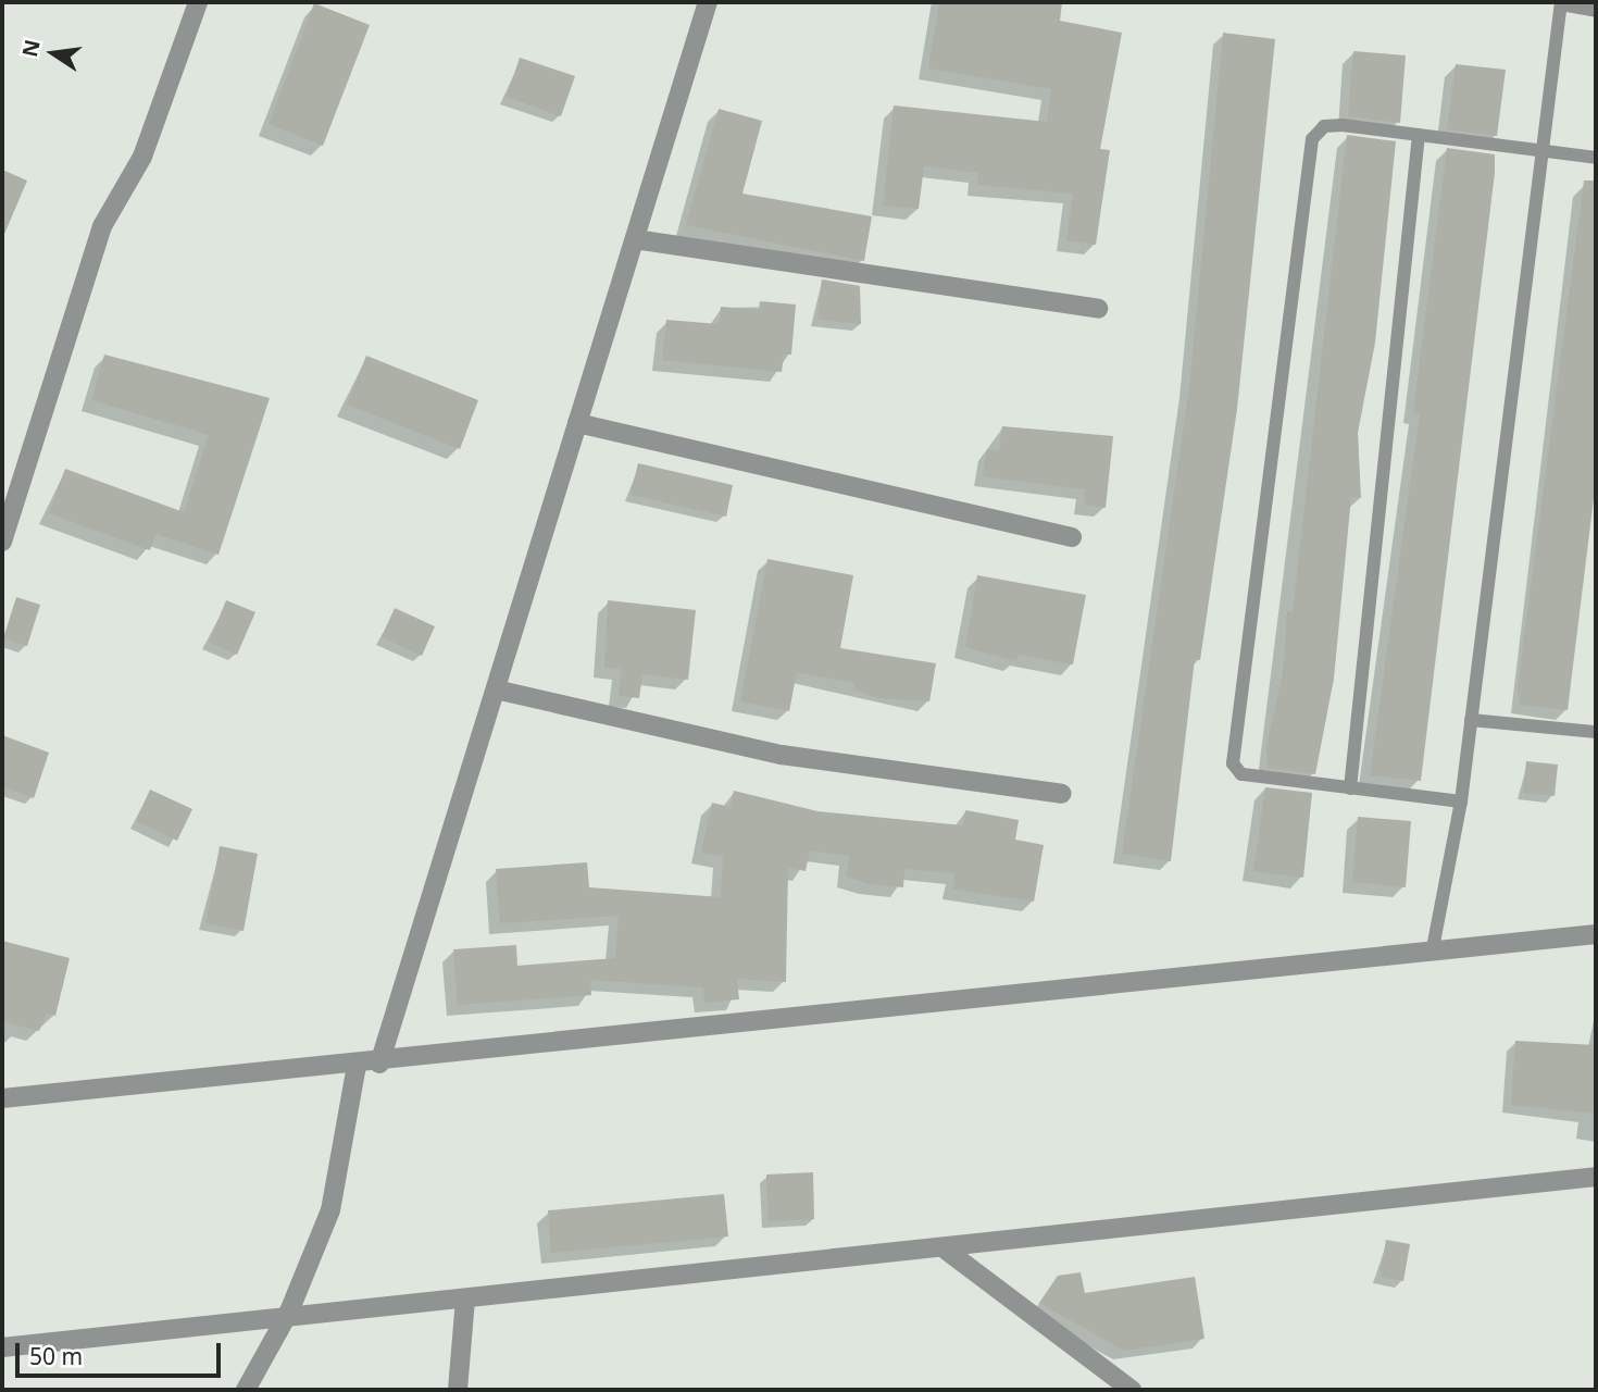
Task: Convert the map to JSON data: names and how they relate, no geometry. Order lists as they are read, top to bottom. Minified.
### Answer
{"scale_bar":"50 m","north":"left"}
